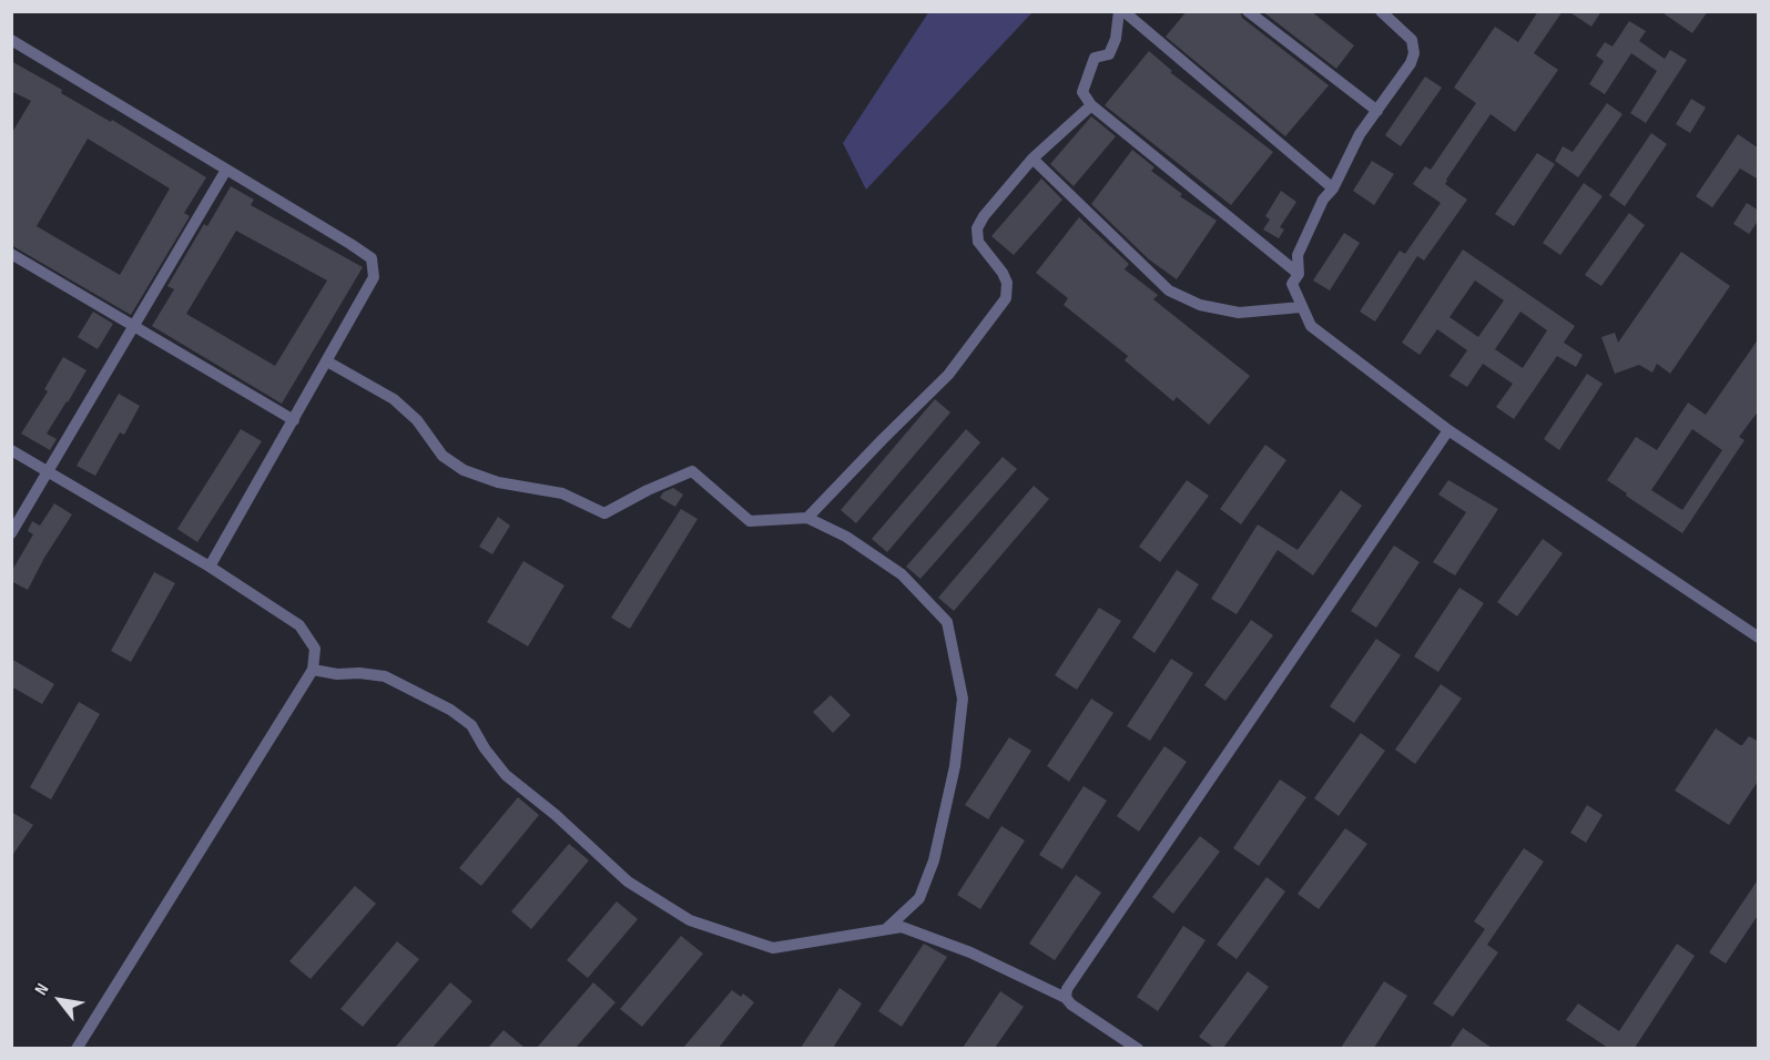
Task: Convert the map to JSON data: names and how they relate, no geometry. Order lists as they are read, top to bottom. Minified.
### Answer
{"north":"top left"}
